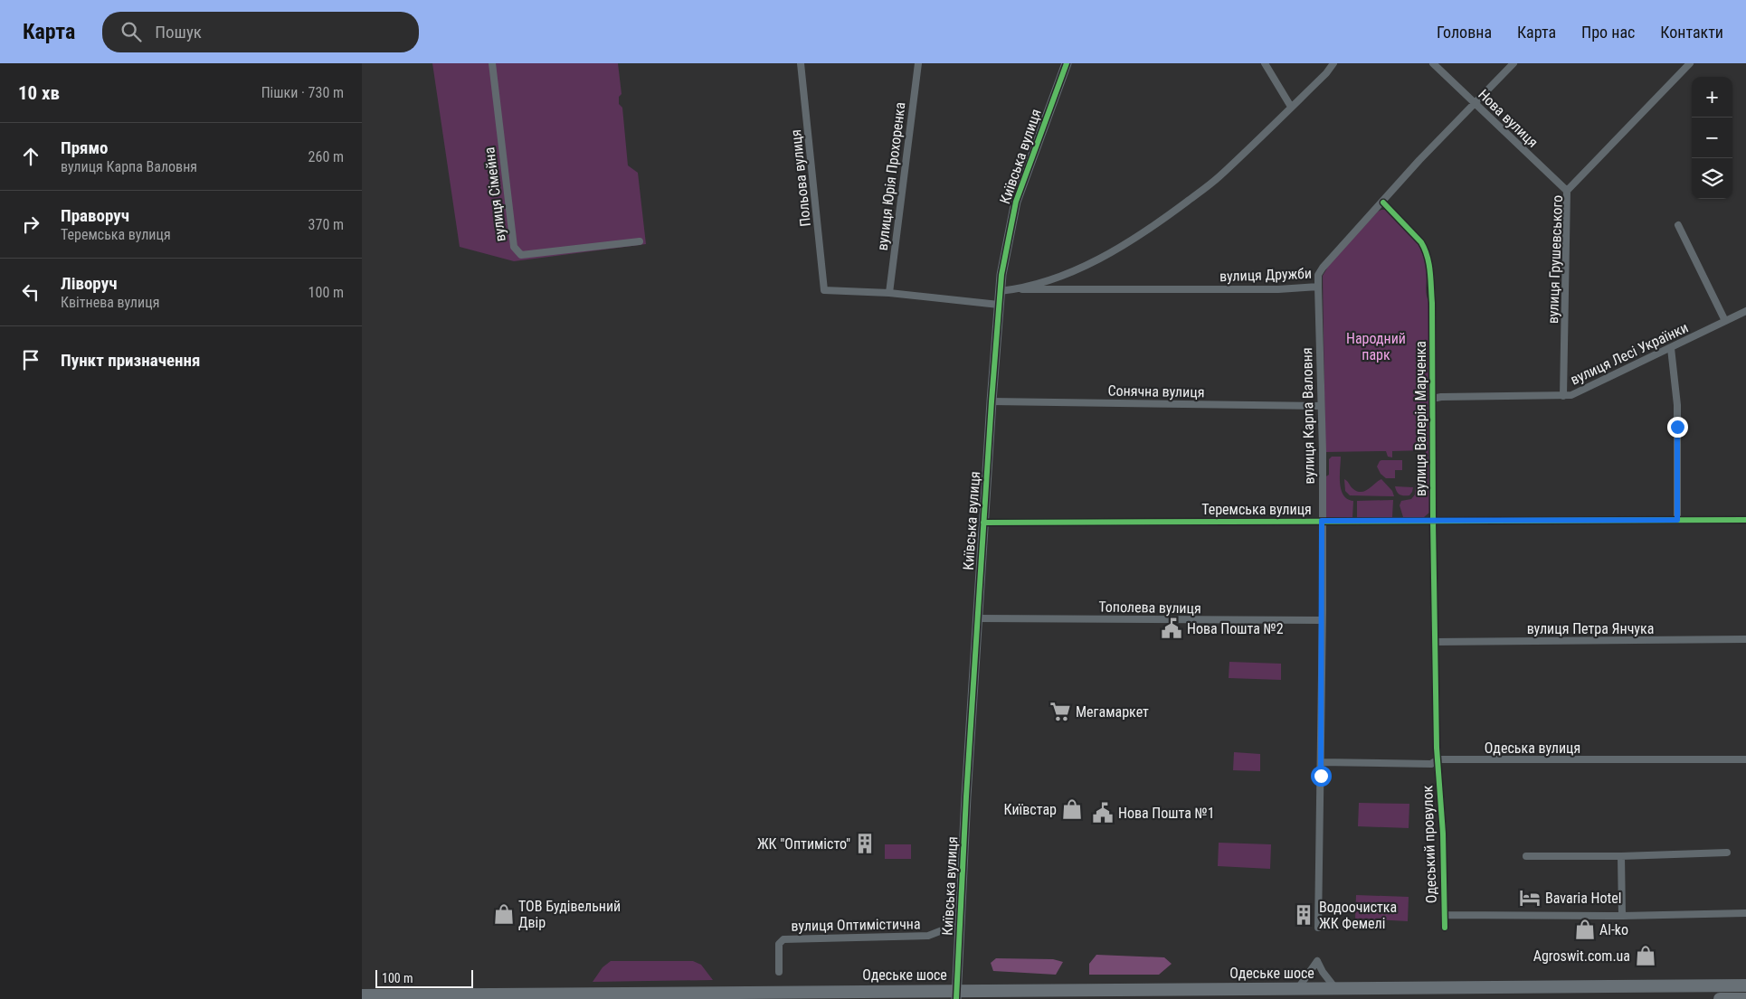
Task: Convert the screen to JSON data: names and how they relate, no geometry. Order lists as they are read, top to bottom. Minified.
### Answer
{"streets":{"highway":["Одеське шосе"],"street":["Нова вулиця","Київська вулиця","вулиця Юрія Прохоренка","Польова вулиця","вулиця Сімейна","вулиця Грушевського","вулиця Дружби","вулиця Лесі Українки","Сонячна вулиця","вулиця Карпа Валовня","вулиця Валерія Марченка","Теремська вулиця","Тополева вулиця","вулиця Петра Янчука","Одеська вулиця","Одеський провулок","вулиця Оптимістична"]},"crossings":[["Нова вулиця","вулиця Грушевського"],["Нова вулиця","вулиця Дружби"],["Київська вулиця","Сонячна вулиця"],["Київська вулиця","Теремська вулиця"],["Київська вулиця","Тополева вулиця"],["Київська вулиця","вулиця Оптимістична"],["Київська вулиця","Одеське шосе"],["вулиця Юрія Прохоренка","Польова вулиця"],["вулиця Грушевського","вулиця Лесі Українки"],["вулиця Дружби","вулиця Карпа Валовня"],["вулиця Дружби","вулиця Валерія Марченка"],["вулиця Лесі Українки","вулиця Валерія Марченка"],["Сонячна вулиця","вулиця Карпа Валовня"],["вулиця Карпа Валовня","Теремська вулиця"],["вулиця Карпа Валовня","Тополева вулиця"],["вулиця Карпа Валовня","Одеська вулиця"],["вулиця Валерія Марченка","Теремська вулиця"],["вулиця Валерія Марченка","вулиця Петра Янчука"],["вулиця Валерія Марченка","Одеська вулиця"],["вулиця Валерія Марченка","Одеський провулок"],["Одеська вулиця","Одеський провулок"]],"parks":["Народний парк"],"places":{"public building":["Нова Пошта №2","Нова Пошта №1"],"supermarket":["Мегамаркет"],"shop":["Київстар","ТОВ Будівельний Двір","Al-ko","Agroswit.com.ua"],"building":["ЖК \"Оптимісто\"","Водоочистка ЖК Фемелі"],"hotel":["Bavaria Hotel"]},"scale_bar":"100 m","page":{"header":"Карта","search":"Пошук","nav":["Головна","Карта","Про нас","Контакти"],"heading":["10 хв","Пішки · 730 m"],"map_buttons":["+","−"],"list":[["Прямо","вулиця Карпа Валовня","260 m"],["Праворуч","Теремська вулиця","370 m"],["Ліворуч","Квітнева вулиця","100 m"],"Пункт призначення"],"scale":"100 m"}}
